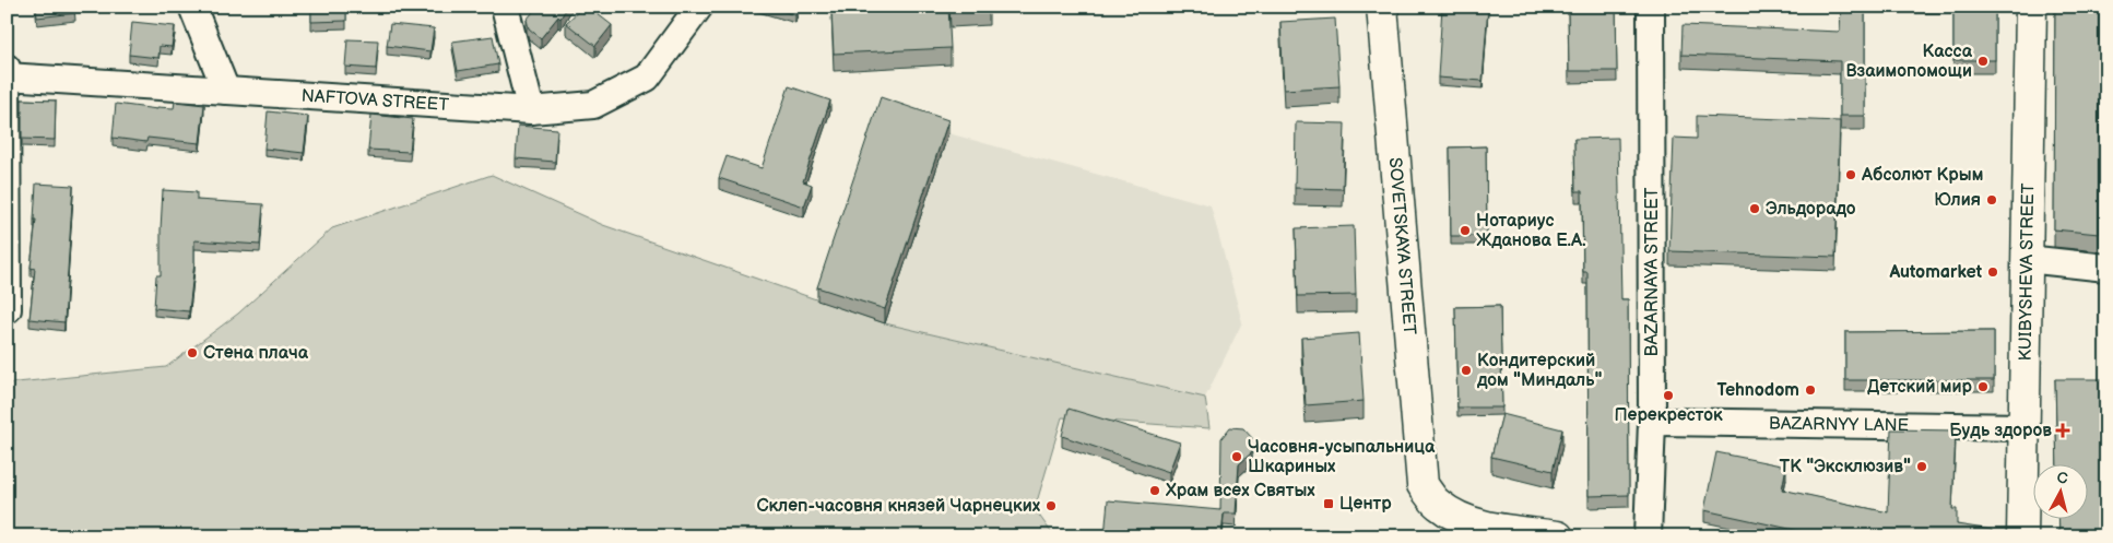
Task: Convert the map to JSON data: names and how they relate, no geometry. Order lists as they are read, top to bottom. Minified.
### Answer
{"streets":{"street":["NAFTOVA STREET","SOVETSKAYA STREET","BAZARNAYA STREET","KUIBYSHEVA STREET","BAZARNYY LANE"]},"crossings":[["BAZARNAYA STREET","BAZARNYY LANE"],["KUIBYSHEVA STREET","BAZARNYY LANE"]],"places":{"other":["Касса Взаимопомощи","Абсолют Крым","Юлия","Эльдорадо","Нотариус Жданова Е.А.","Automarket","Стена плача","Кондитерский дом \"Миндаль\"","Детский мир","Tehnodom","Перекресток","Часовня-усыпальница Шкариных","ТК \"Эксклюзив\"","Храм всех Святых","Склеп-часовня князей Чарнецких"],"health":["Будь здоров"],"transit":["Центр"]},"north":"top"}
